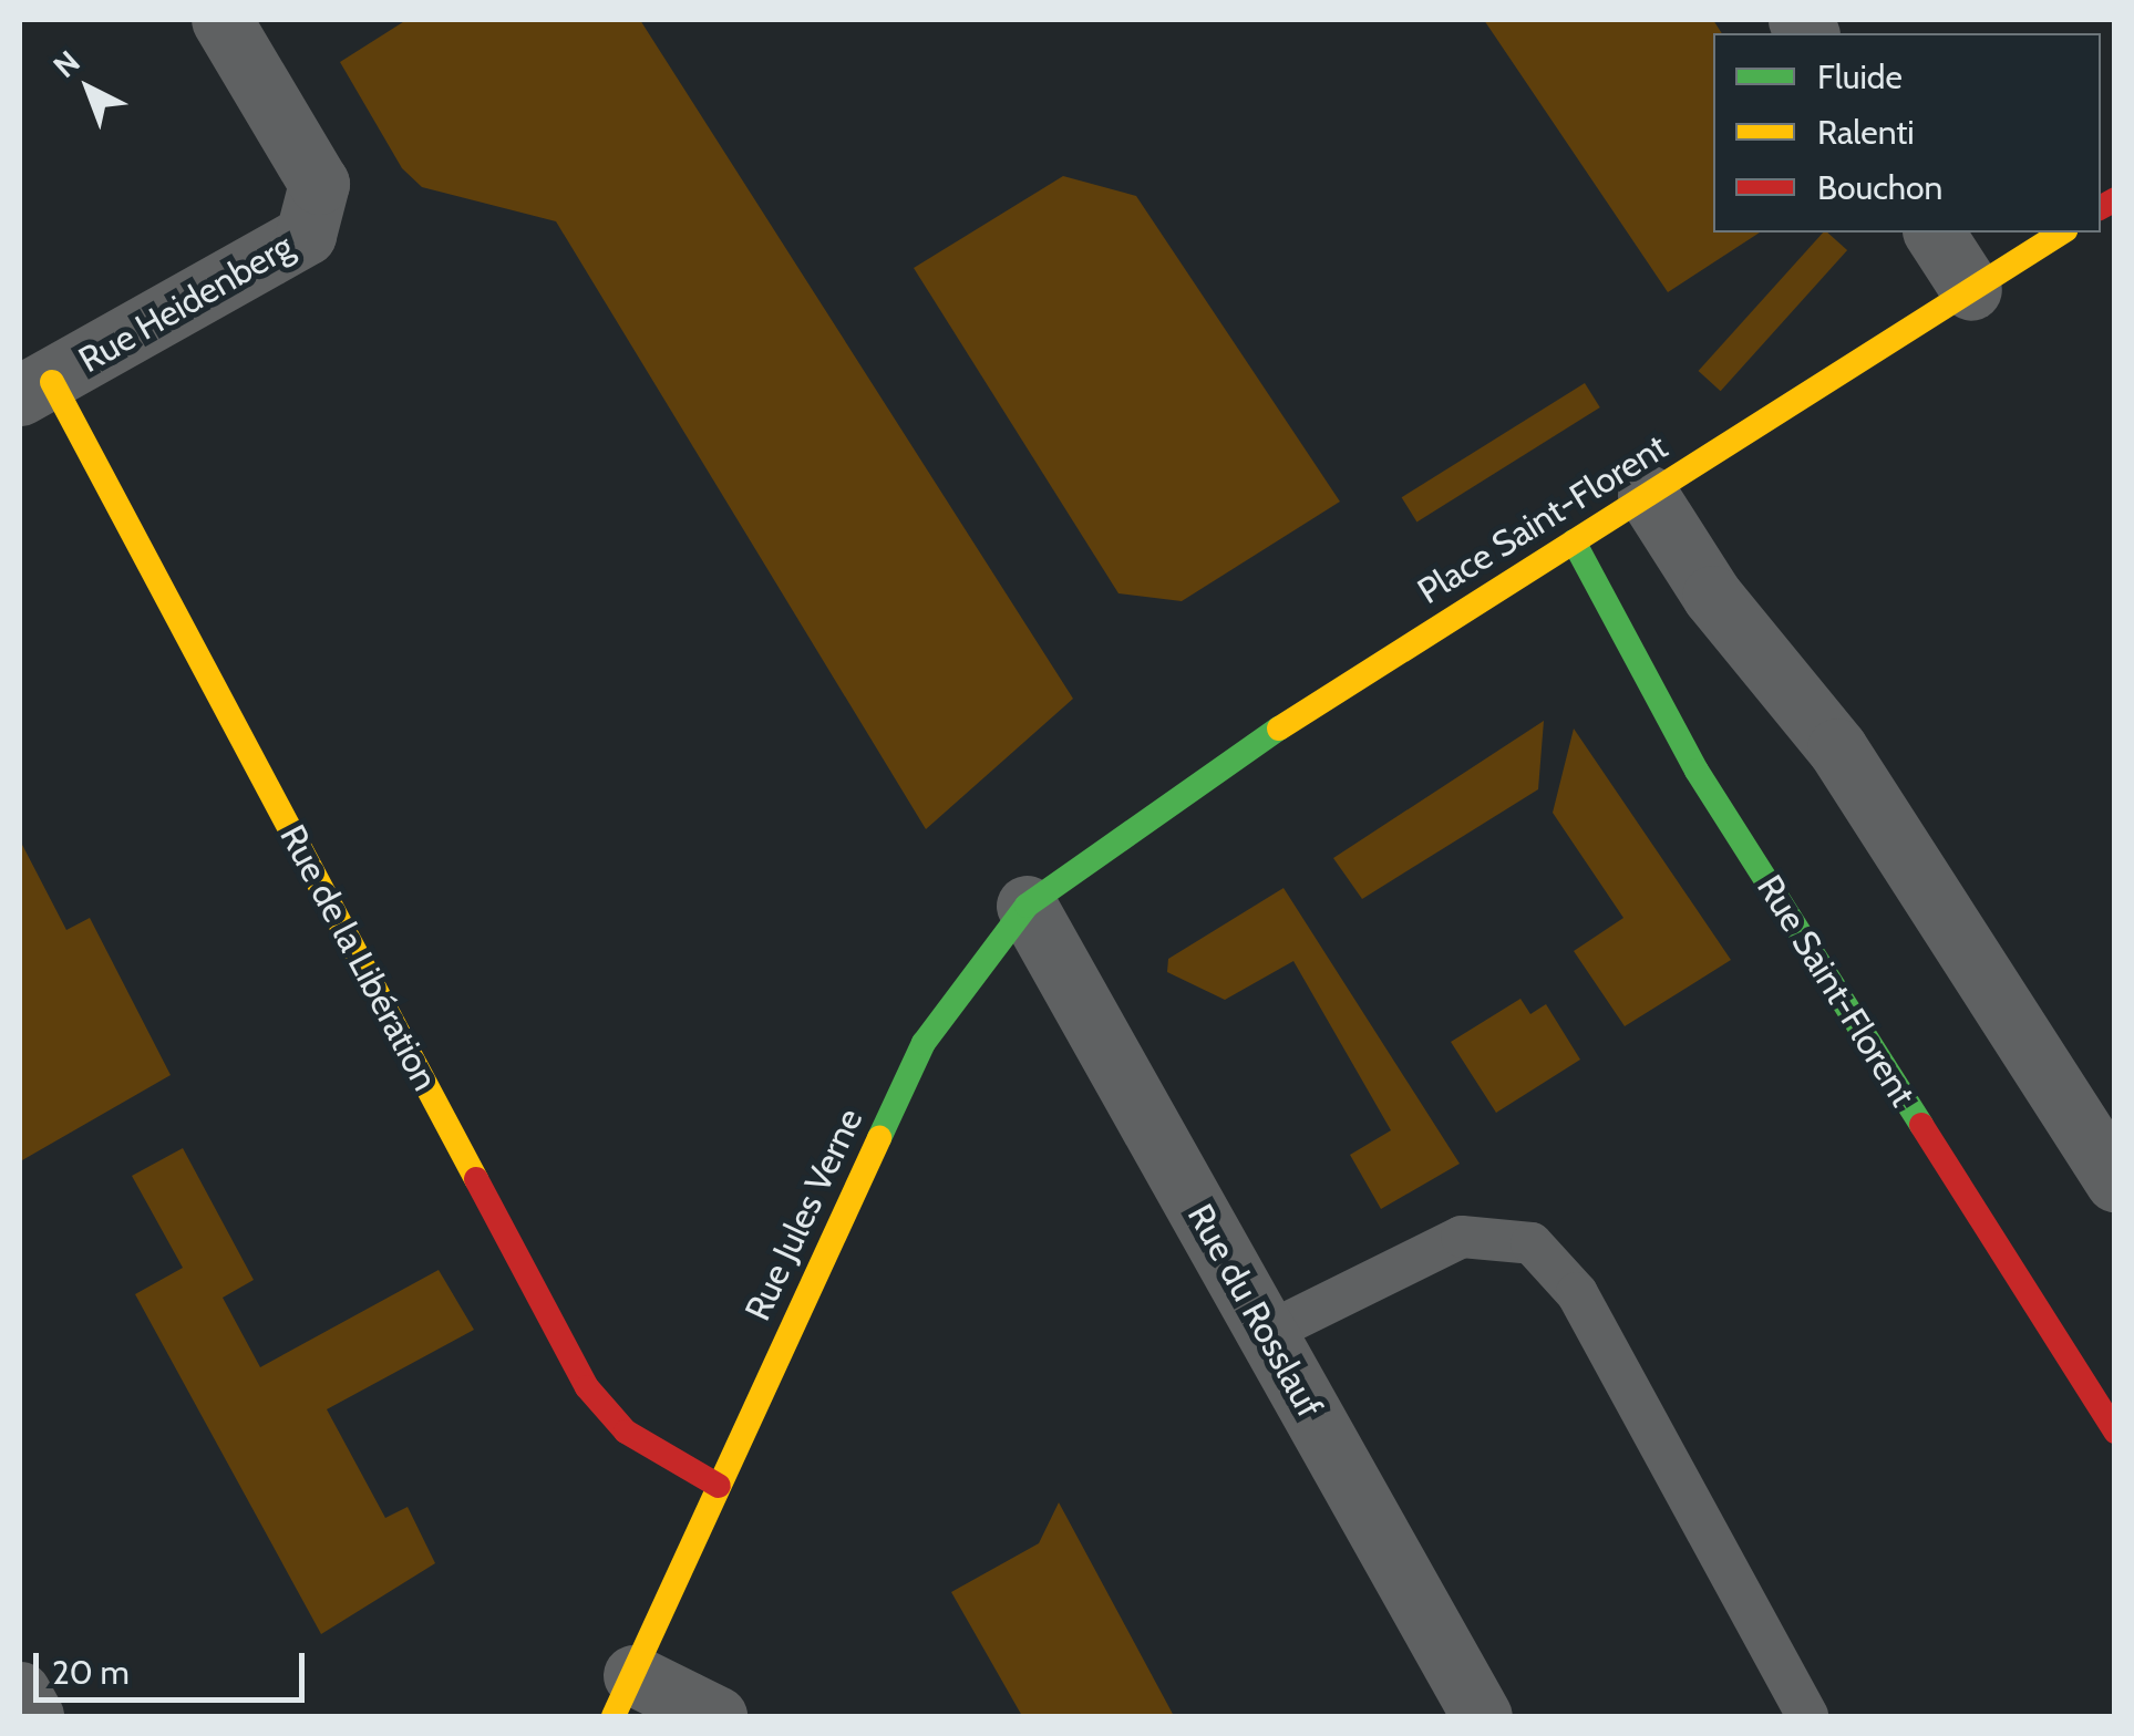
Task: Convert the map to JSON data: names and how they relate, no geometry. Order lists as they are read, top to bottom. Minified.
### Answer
{"streets":{"street":["Rue Heidenberg","Place Saint-Florent","Rue de la Libération","Rue Saint-Florent","Rue Jules Verne","Rue du Rosslauf"]},"crossings":[["Rue Heidenberg","Rue de la Libération"],["Place Saint-Florent","Rue Saint-Florent"],["Place Saint-Florent","Rue Jules Verne"],["Rue de la Libération","Rue Jules Verne"],["Rue Jules Verne","Rue du Rosslauf"]],"legend":["Fluide","Ralenti","Bouchon"],"scale_bar":"20 m","north":"top left"}
